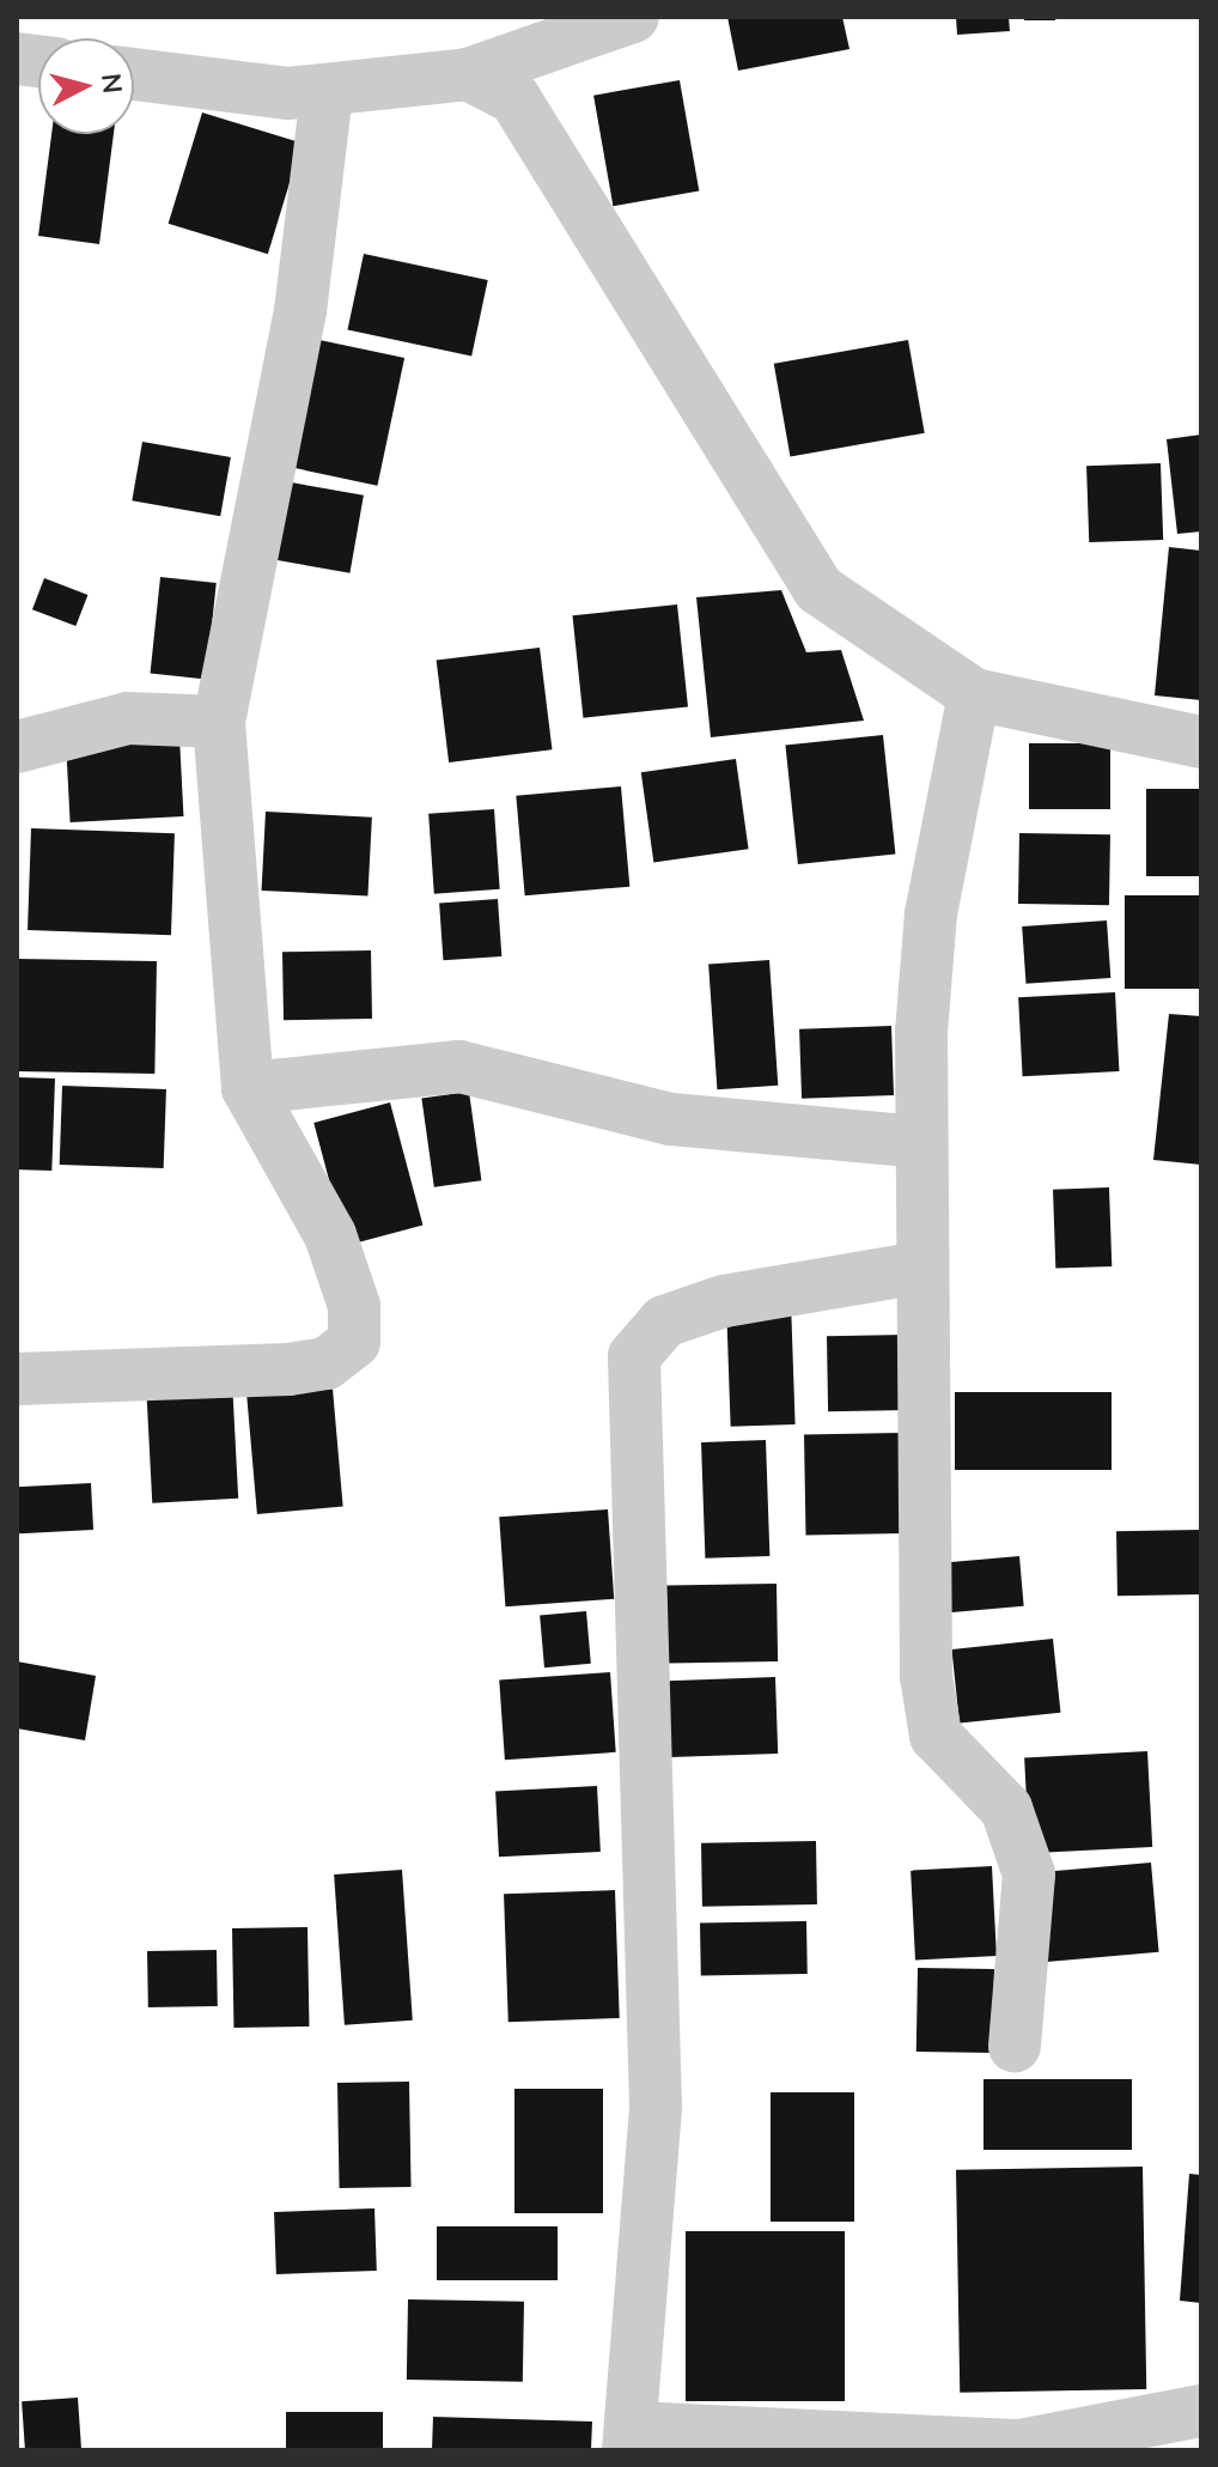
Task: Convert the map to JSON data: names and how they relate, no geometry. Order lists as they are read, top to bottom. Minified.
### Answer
{"north":"right"}
